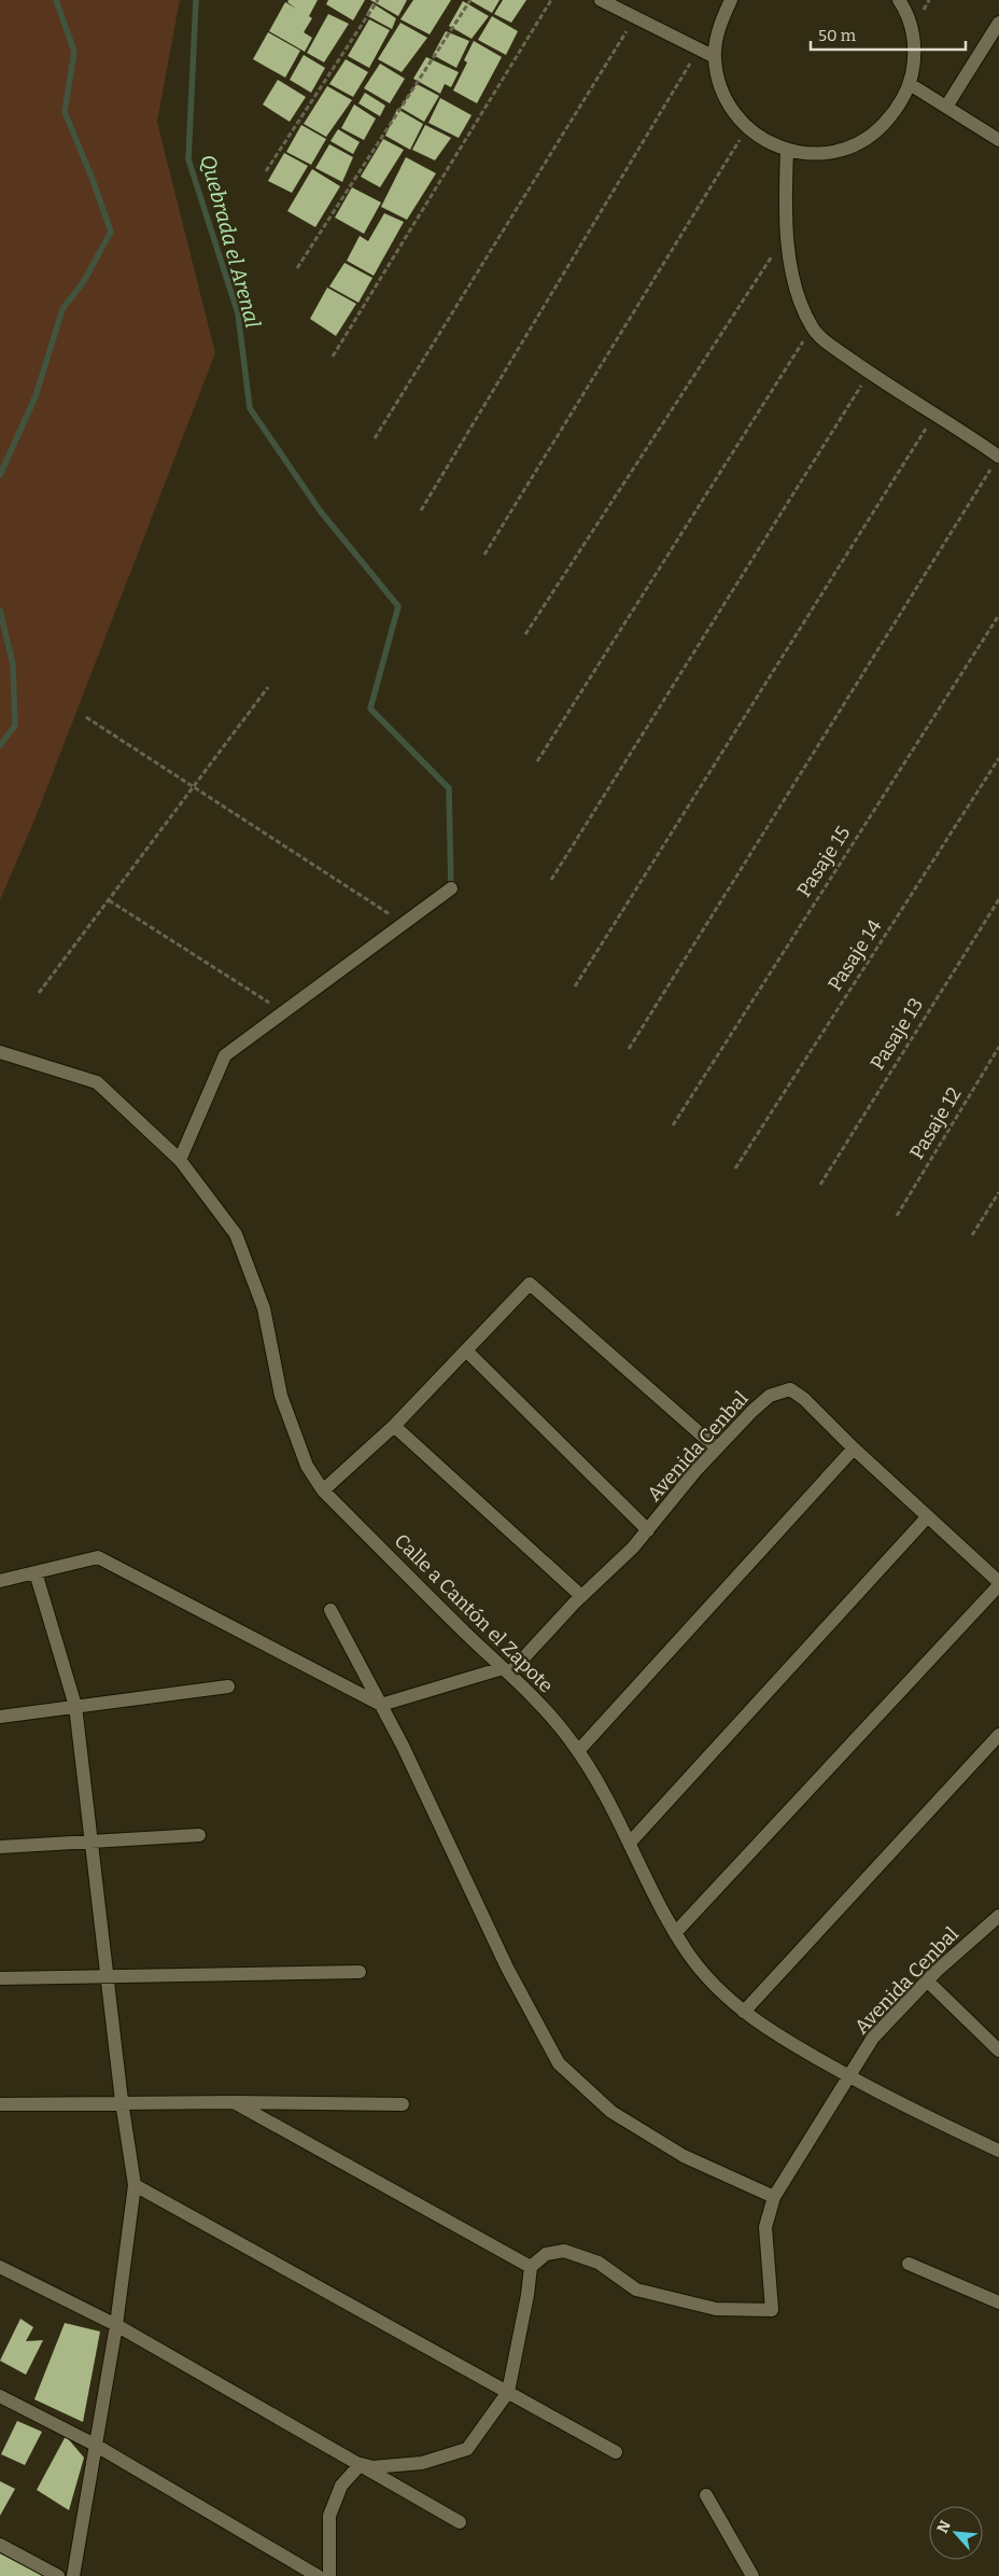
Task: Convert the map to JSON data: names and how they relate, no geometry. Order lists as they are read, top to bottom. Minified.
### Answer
{"streets":{"street":["Avenida Cenbal","Calle a Cantón el Zapote"],"path":["Pasaje 15","Pasaje 14","Pasaje 13","Pasaje 12"]},"crossings":[["Avenida Cenbal","Calle a Cantón el Zapote"]],"water":["Quebrada el Arenal"],"scale_bar":"50 m","north":"top left"}
